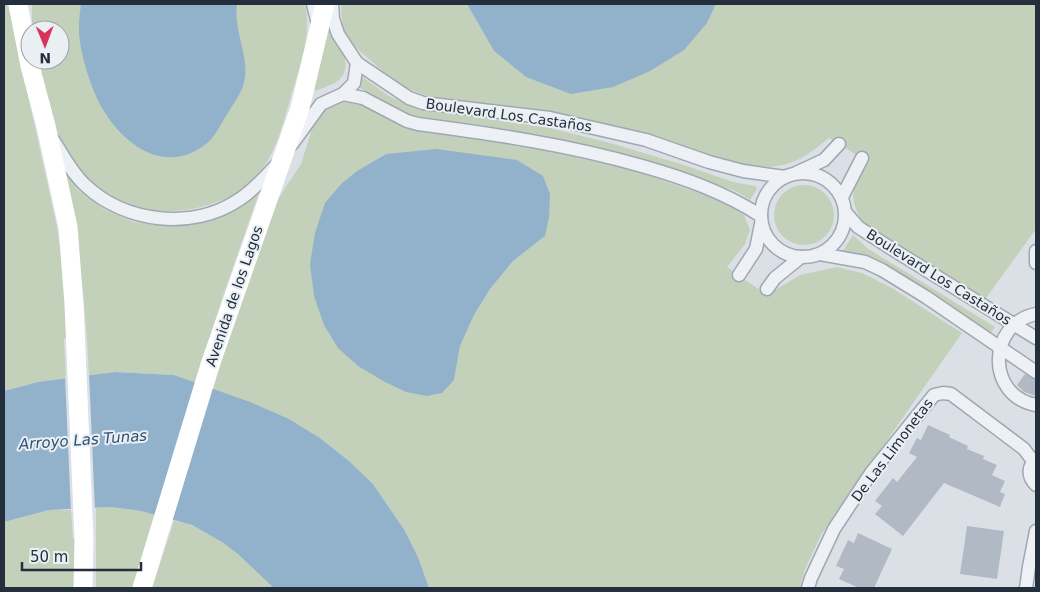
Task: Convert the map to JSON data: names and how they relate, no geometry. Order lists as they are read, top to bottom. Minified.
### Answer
{"streets":{"street":["Boulevard Los Castaños","Avenida de los Lagos","De Las Limonetas"]},"water":["Arroyo Las Tunas"],"scale_bar":"50 m","north":"bottom"}
